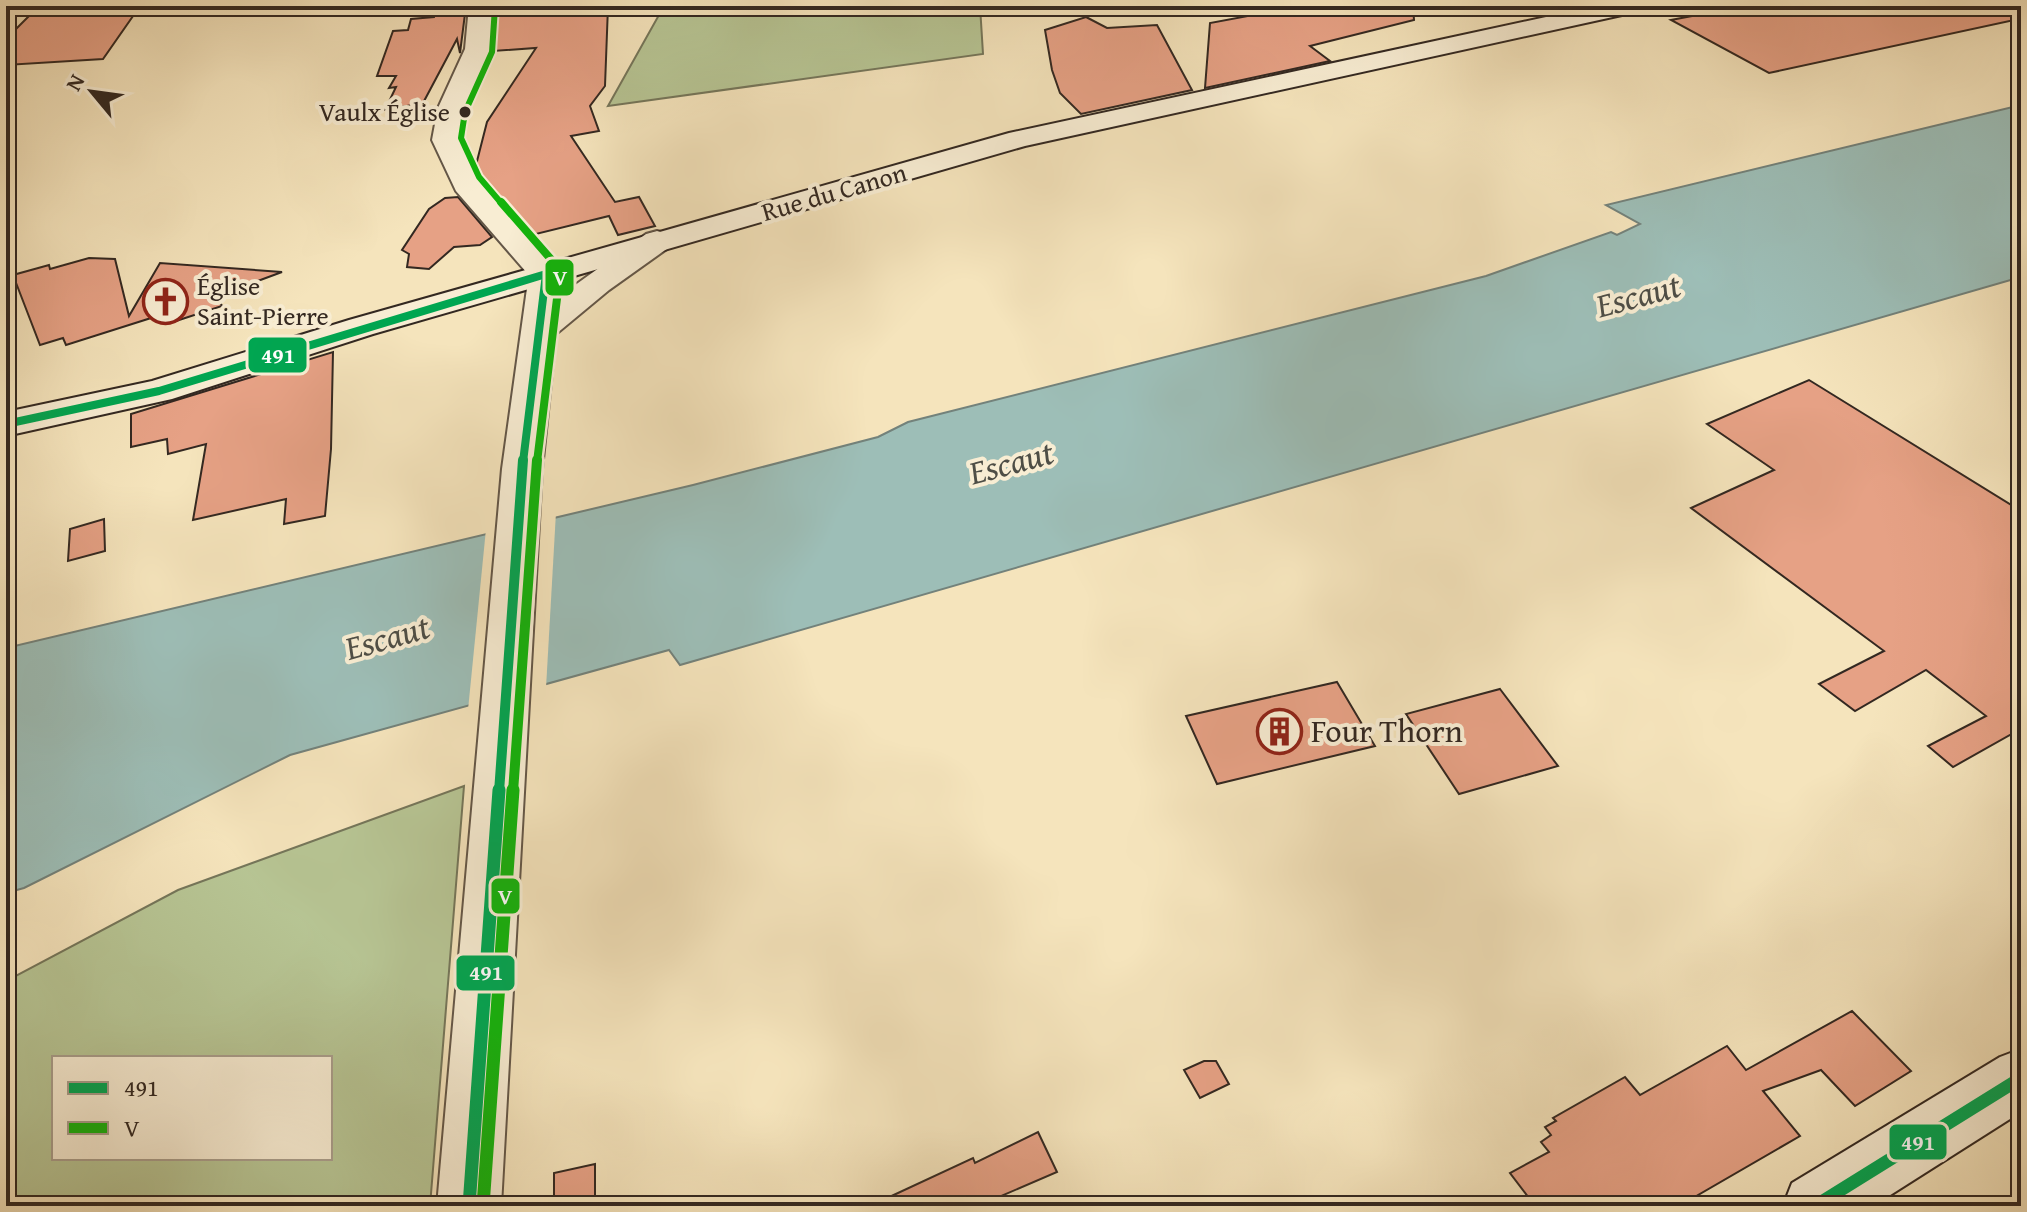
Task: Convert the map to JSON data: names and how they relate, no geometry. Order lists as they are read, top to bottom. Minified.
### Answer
{"streets":{"main road":["Rue du Canon"]},"water":["Escaut"],"places":{"other":["Vaulx Église"],"church":["Église Saint-Pierre"],"building":["Four Thorn"]},"lines":["transit line V","transit line 491"],"legend":["491","V"],"north":"top left"}
